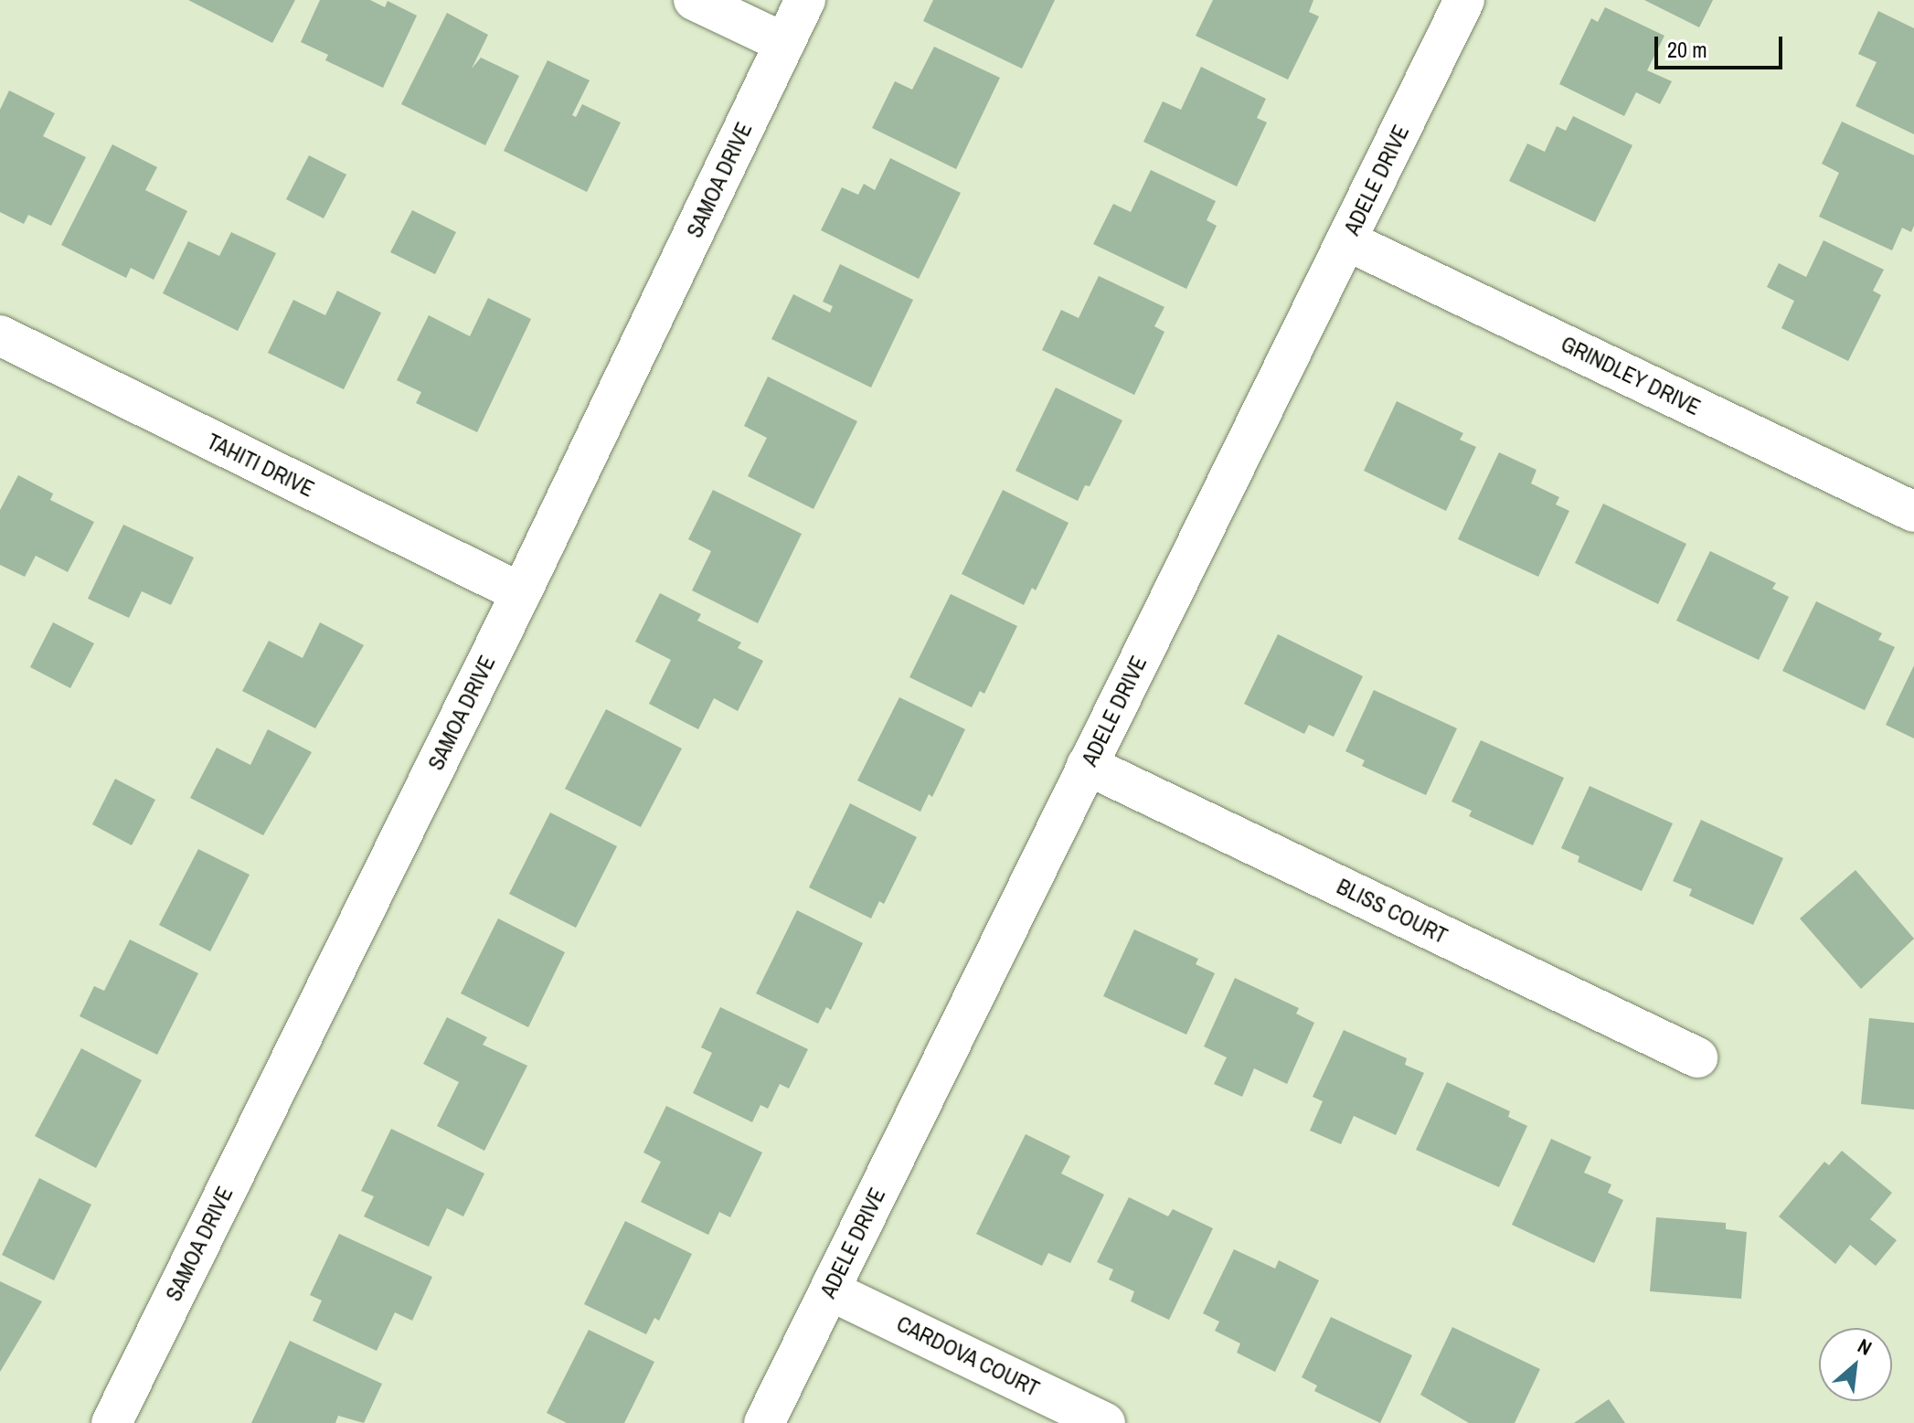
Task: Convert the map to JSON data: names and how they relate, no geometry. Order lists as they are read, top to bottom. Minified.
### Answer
{"streets":{"street":["SAMOA DRIVE","ADELE DRIVE","GRINDLEY DRIVE","TAHITI DRIVE","BLISS COURT","CARDOVA COURT"]},"crossings":[["SAMOA DRIVE","TAHITI DRIVE"],["ADELE DRIVE","GRINDLEY DRIVE"],["ADELE DRIVE","BLISS COURT"],["ADELE DRIVE","CARDOVA COURT"]],"scale_bar":"20 m","north":"top right"}
